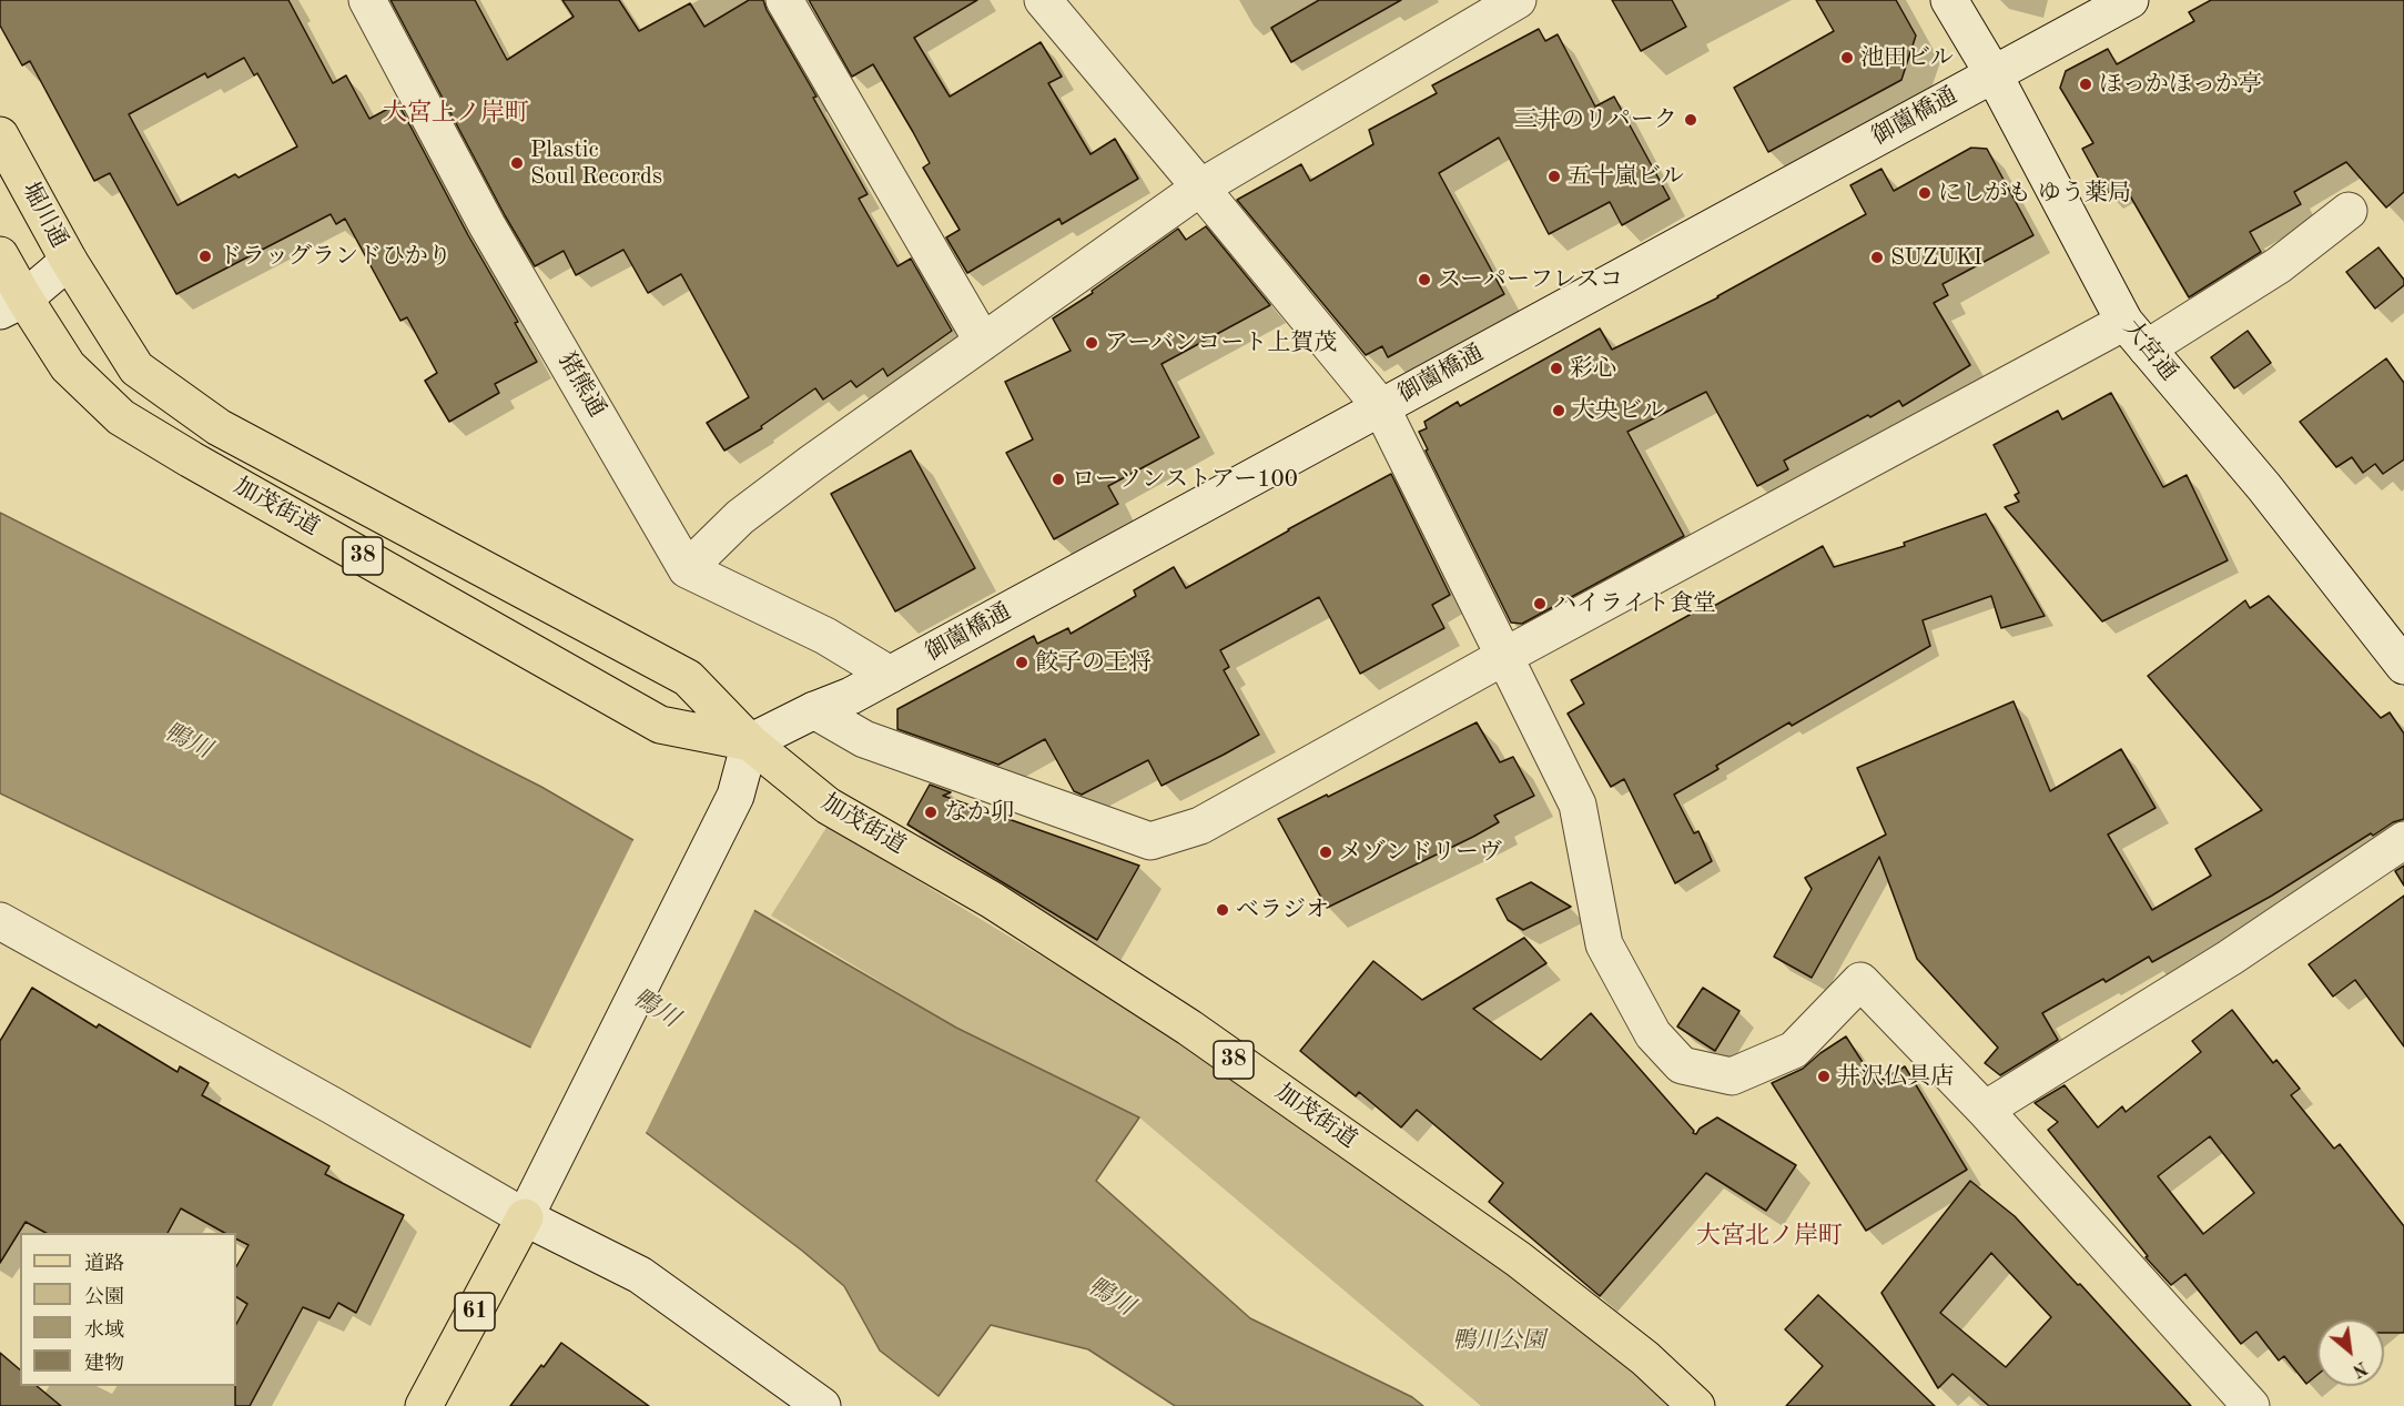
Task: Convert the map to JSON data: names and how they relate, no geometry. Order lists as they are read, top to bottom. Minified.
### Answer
{"streets":{"main road":["堀川通","加茂街道","38","61"],"street":["御薗橋通","大宮通","猪熊通"]},"crossings":[["御薗橋通","大宮通"],["御薗橋通","加茂街道"],["堀川通","加茂街道"]],"districts":["大宮上ノ岸町","大宮北ノ岸町"],"water":["鴨川"],"parks":["鴨川公園"],"places":["池田ビル","ほっかほっか亭","三井のリパーク","Plastic Soul Records","五十嵐ビル","にしがも ゆう薬局","ドラッグランドひかり","SUZUKI","スーパーフレスコ","アーバンコート上賀茂","彩心","大央ビル","ローソンストアー100","ハイライト食堂","餃子の王将","なか卯","メゾンドリーヴ","ベラジオ","井沢仏具店"],"legend":["道路","公園","水域","建物"],"north":"bottom right"}
